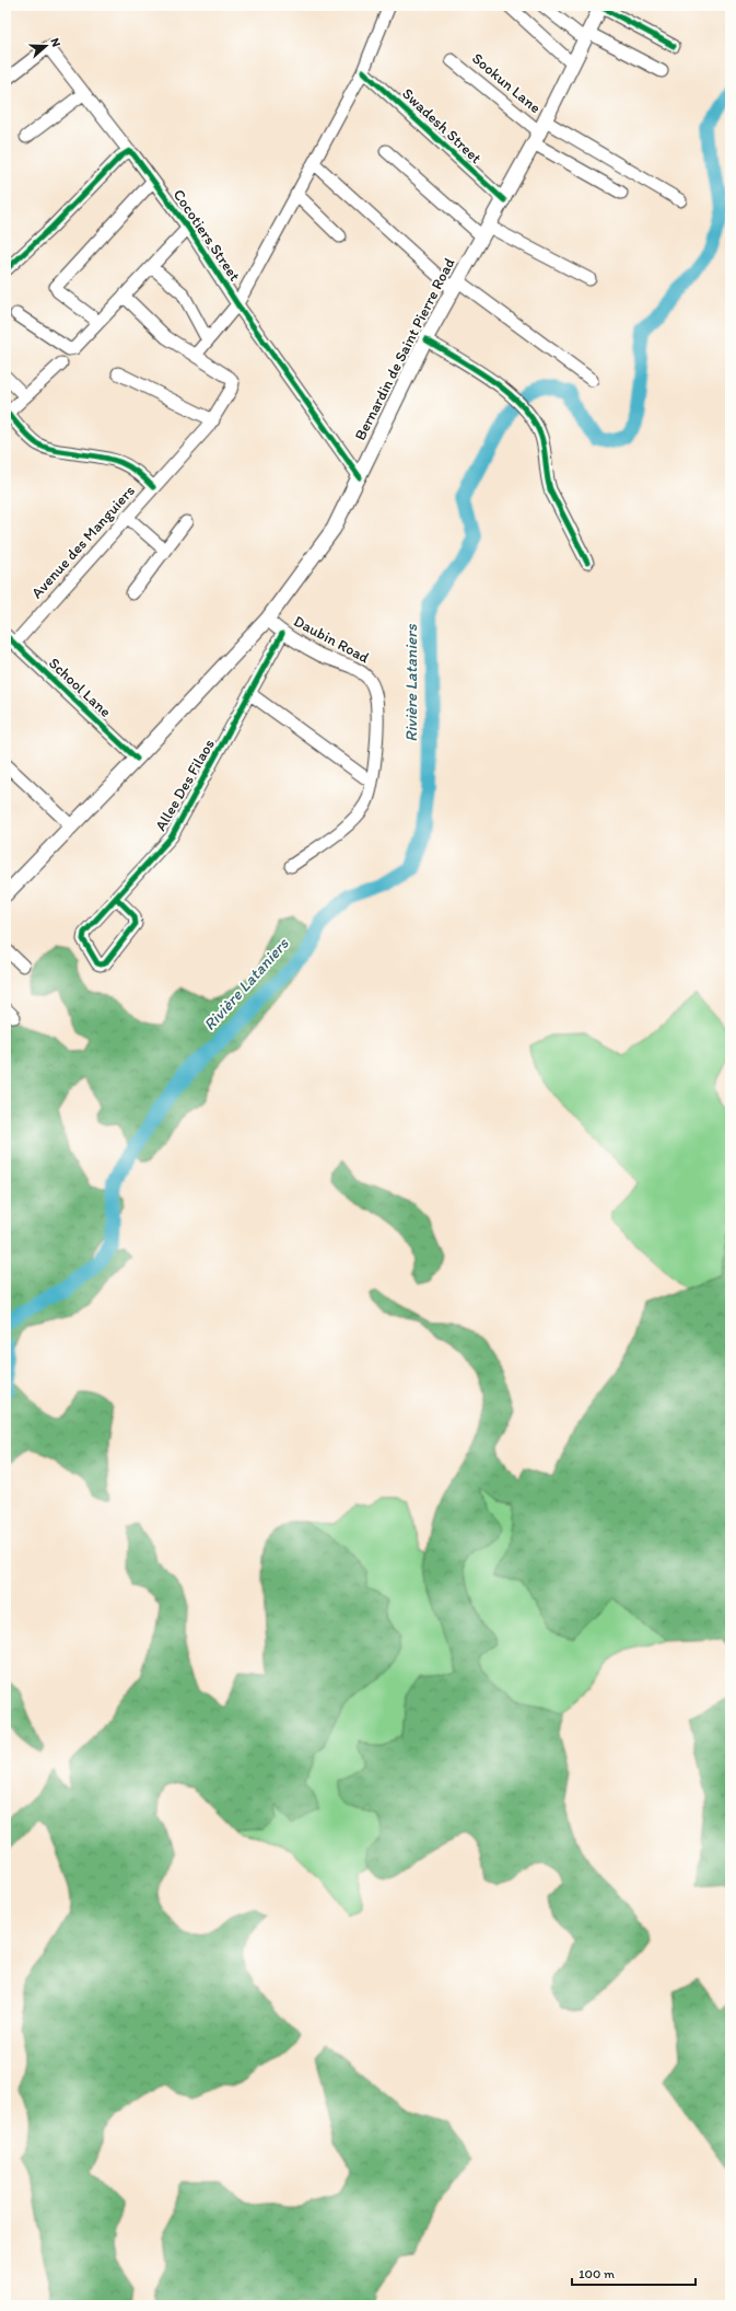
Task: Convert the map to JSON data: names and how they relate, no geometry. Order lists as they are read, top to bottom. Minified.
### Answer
{"streets":{"main road":["Bernardin de Saint Pierre Road"],"street":["Sookun Lane","Swadesh Street","Cocotiers Street","Avenue des Manguiers","Daubin Road","School Lane","Allee Des Filaos"]},"crossings":[["Sookun Lane","Bernardin de Saint Pierre Road"],["Swadesh Street","Bernardin de Saint Pierre Road"],["Cocotiers Street","Bernardin de Saint Pierre Road"],["Bernardin de Saint Pierre Road","Daubin Road"],["Bernardin de Saint Pierre Road","School Lane"],["Avenue des Manguiers","School Lane"],["Daubin Road","Allee Des Filaos"]],"water":["Rivière Lataniers"],"scale_bar":"100 m","north":"right"}
